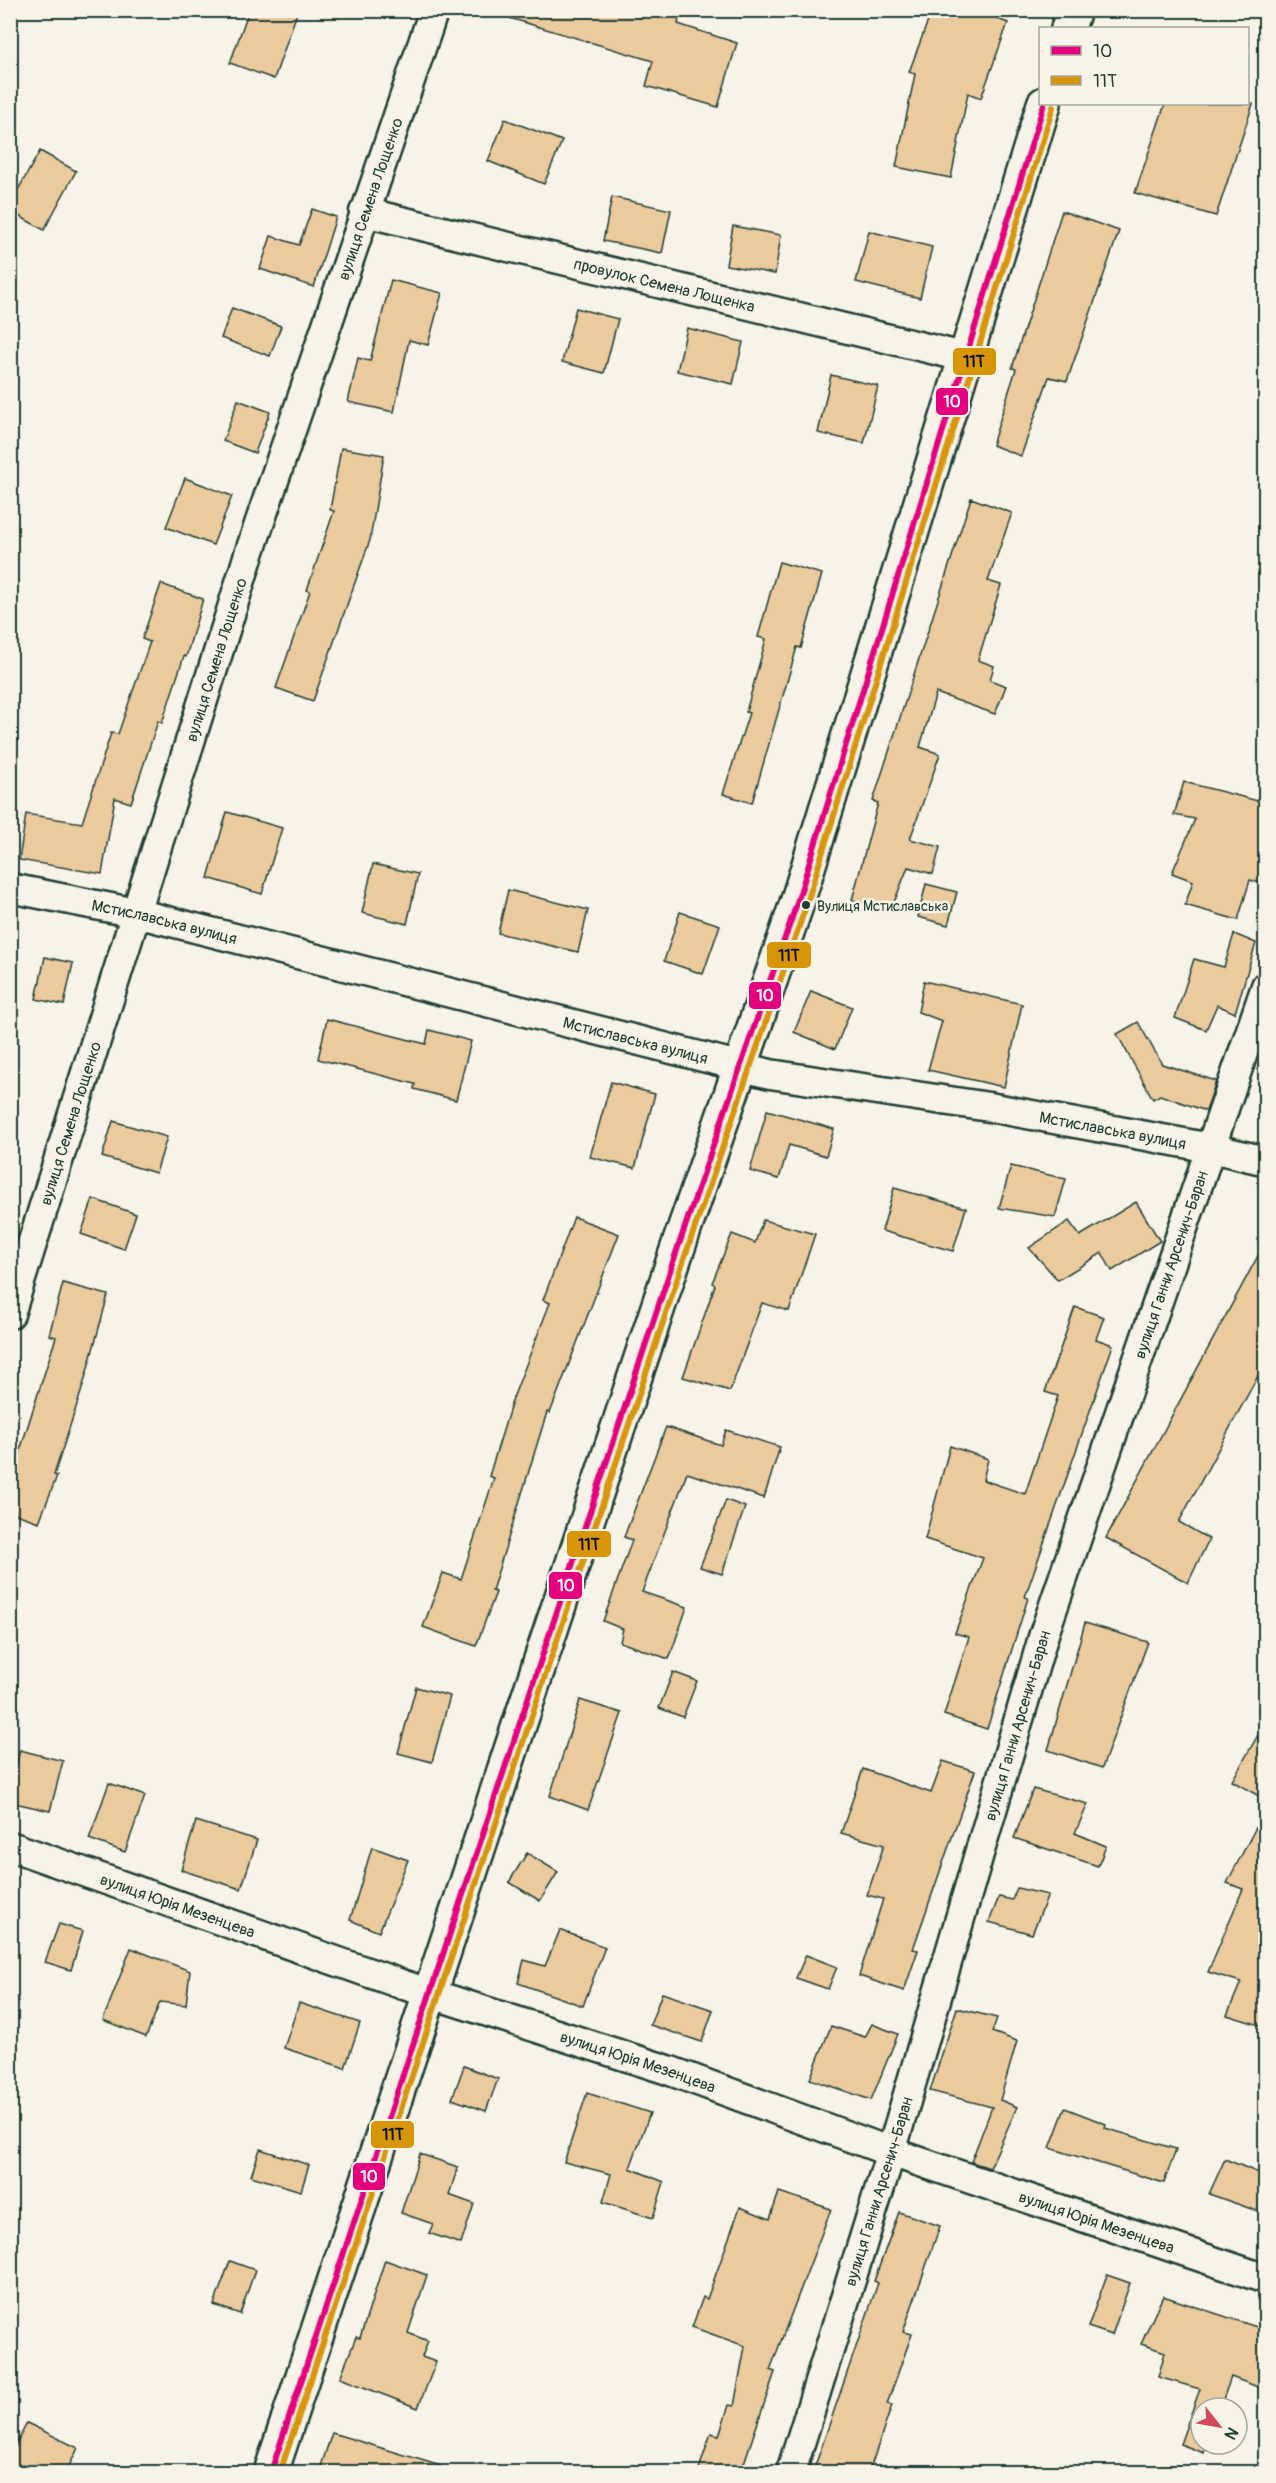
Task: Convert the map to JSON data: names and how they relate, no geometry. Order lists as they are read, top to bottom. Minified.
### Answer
{"streets":{"street":["вулиця Семена Лощенко","провулок Семена Лощенка","Мстиславська вулиця","вулиця Ганни Арсенич-Баран","вулиця Юрія Мезенцева"]},"crossings":[["вулиця Семена Лощенко","провулок Семена Лощенка"],["вулиця Семена Лощенко","Мстиславська вулиця"],["Мстиславська вулиця","вулиця Ганни Арсенич-Баран"],["вулиця Ганни Арсенич-Баран","вулиця Юрія Мезенцева"]],"places":["Вулиця Мстиславська"],"lines":["transit line 10","transit line 11Т"],"legend":["10","11Т"],"north":"bottom right"}
